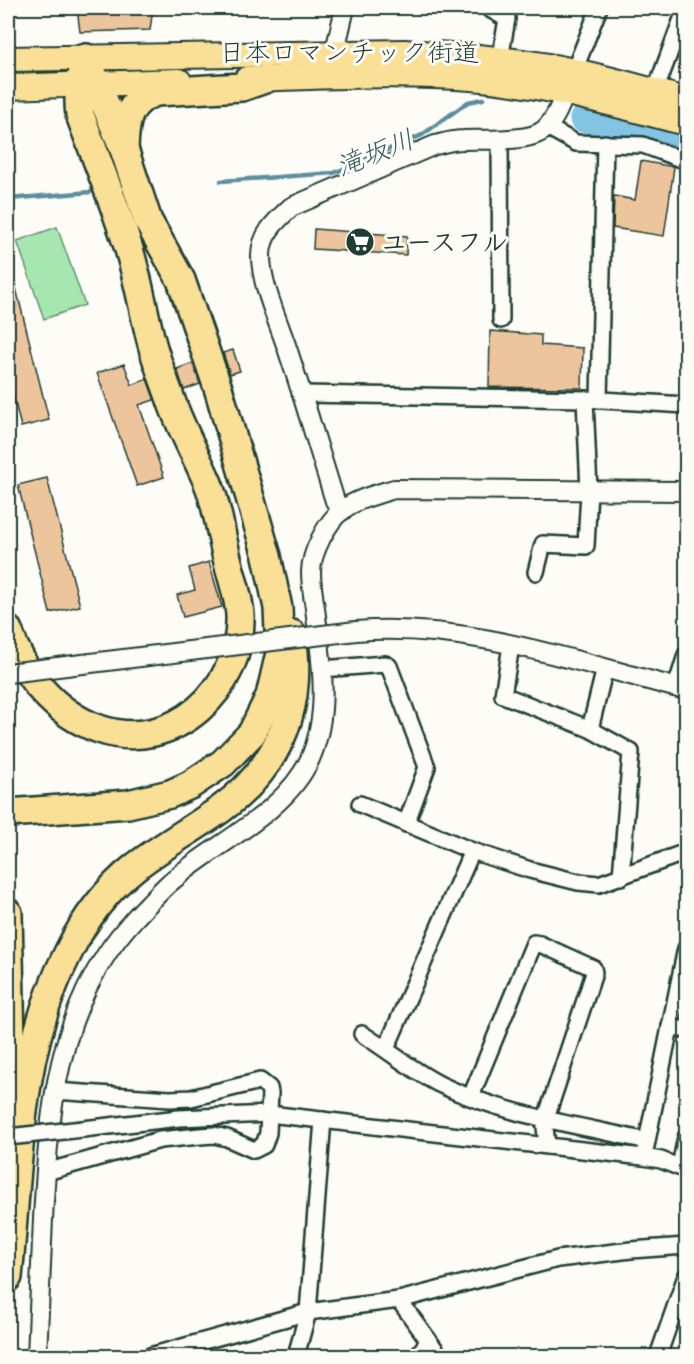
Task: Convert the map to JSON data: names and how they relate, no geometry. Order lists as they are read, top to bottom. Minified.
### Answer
{"streets":{"highway":["日本ロマンチック街道"]},"water":["滝坂川"],"places":{"supermarket":["ユースフル"]}}
